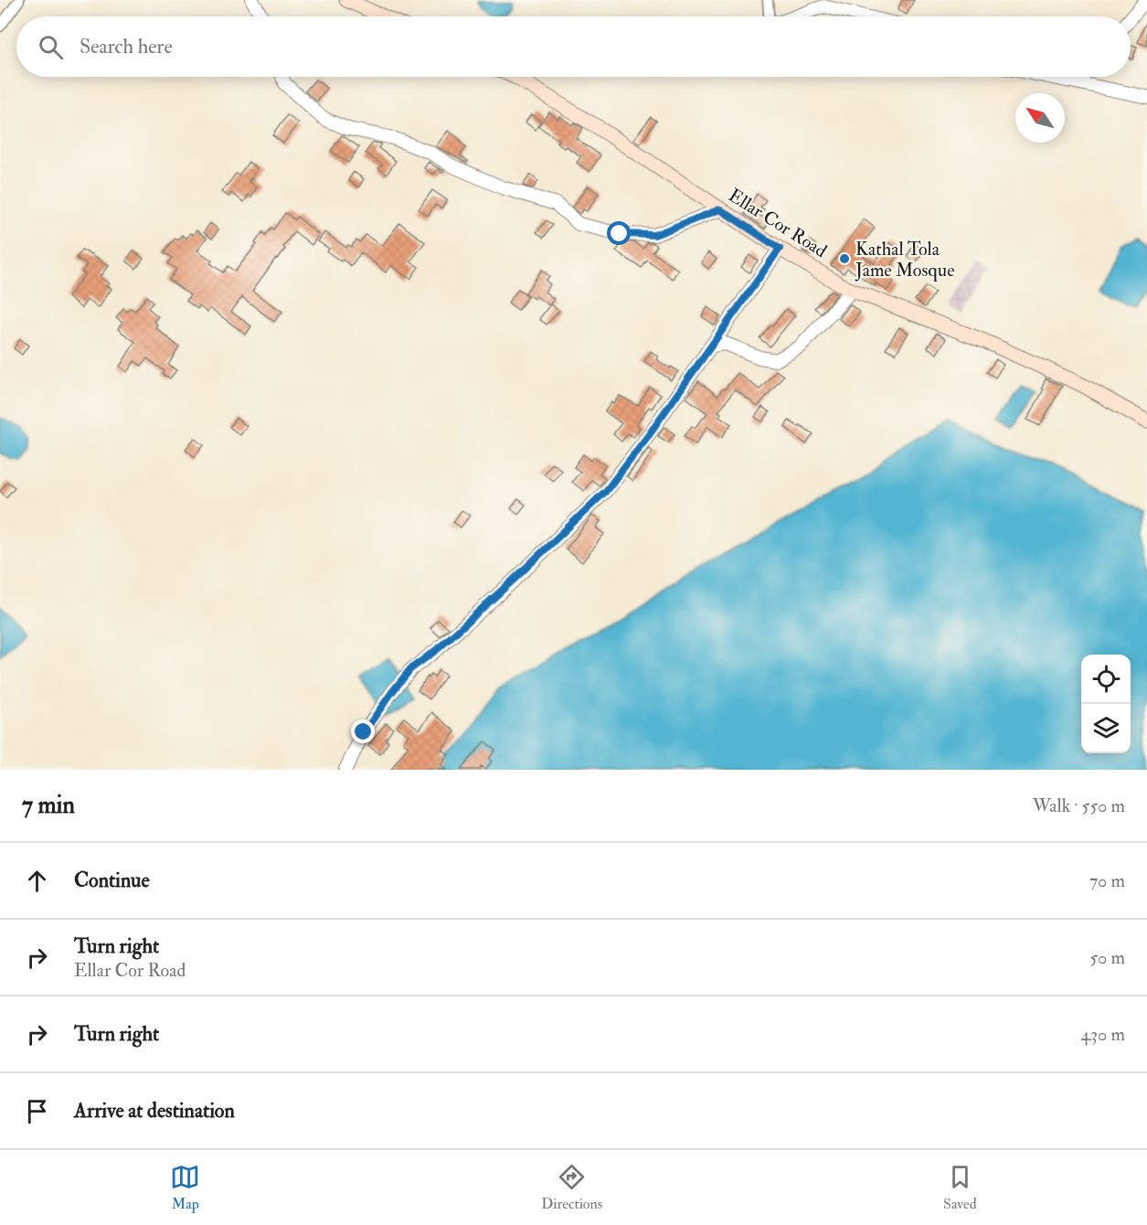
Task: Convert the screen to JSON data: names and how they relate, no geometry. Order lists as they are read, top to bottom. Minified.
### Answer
{"streets":{"main road":["Ellar Cor Road"]},"places":["Kathal Tola Jame Mosque"],"north":"top left","page":{"search":"Search here","heading":["7 min","Walk · 550 m"],"list":[["Continue","70 m"],["Turn right","Ellar Cor Road","50 m"],["Turn right","430 m"],"Arrive at destination"],"nav":["Map","Directions","Saved"]}}
